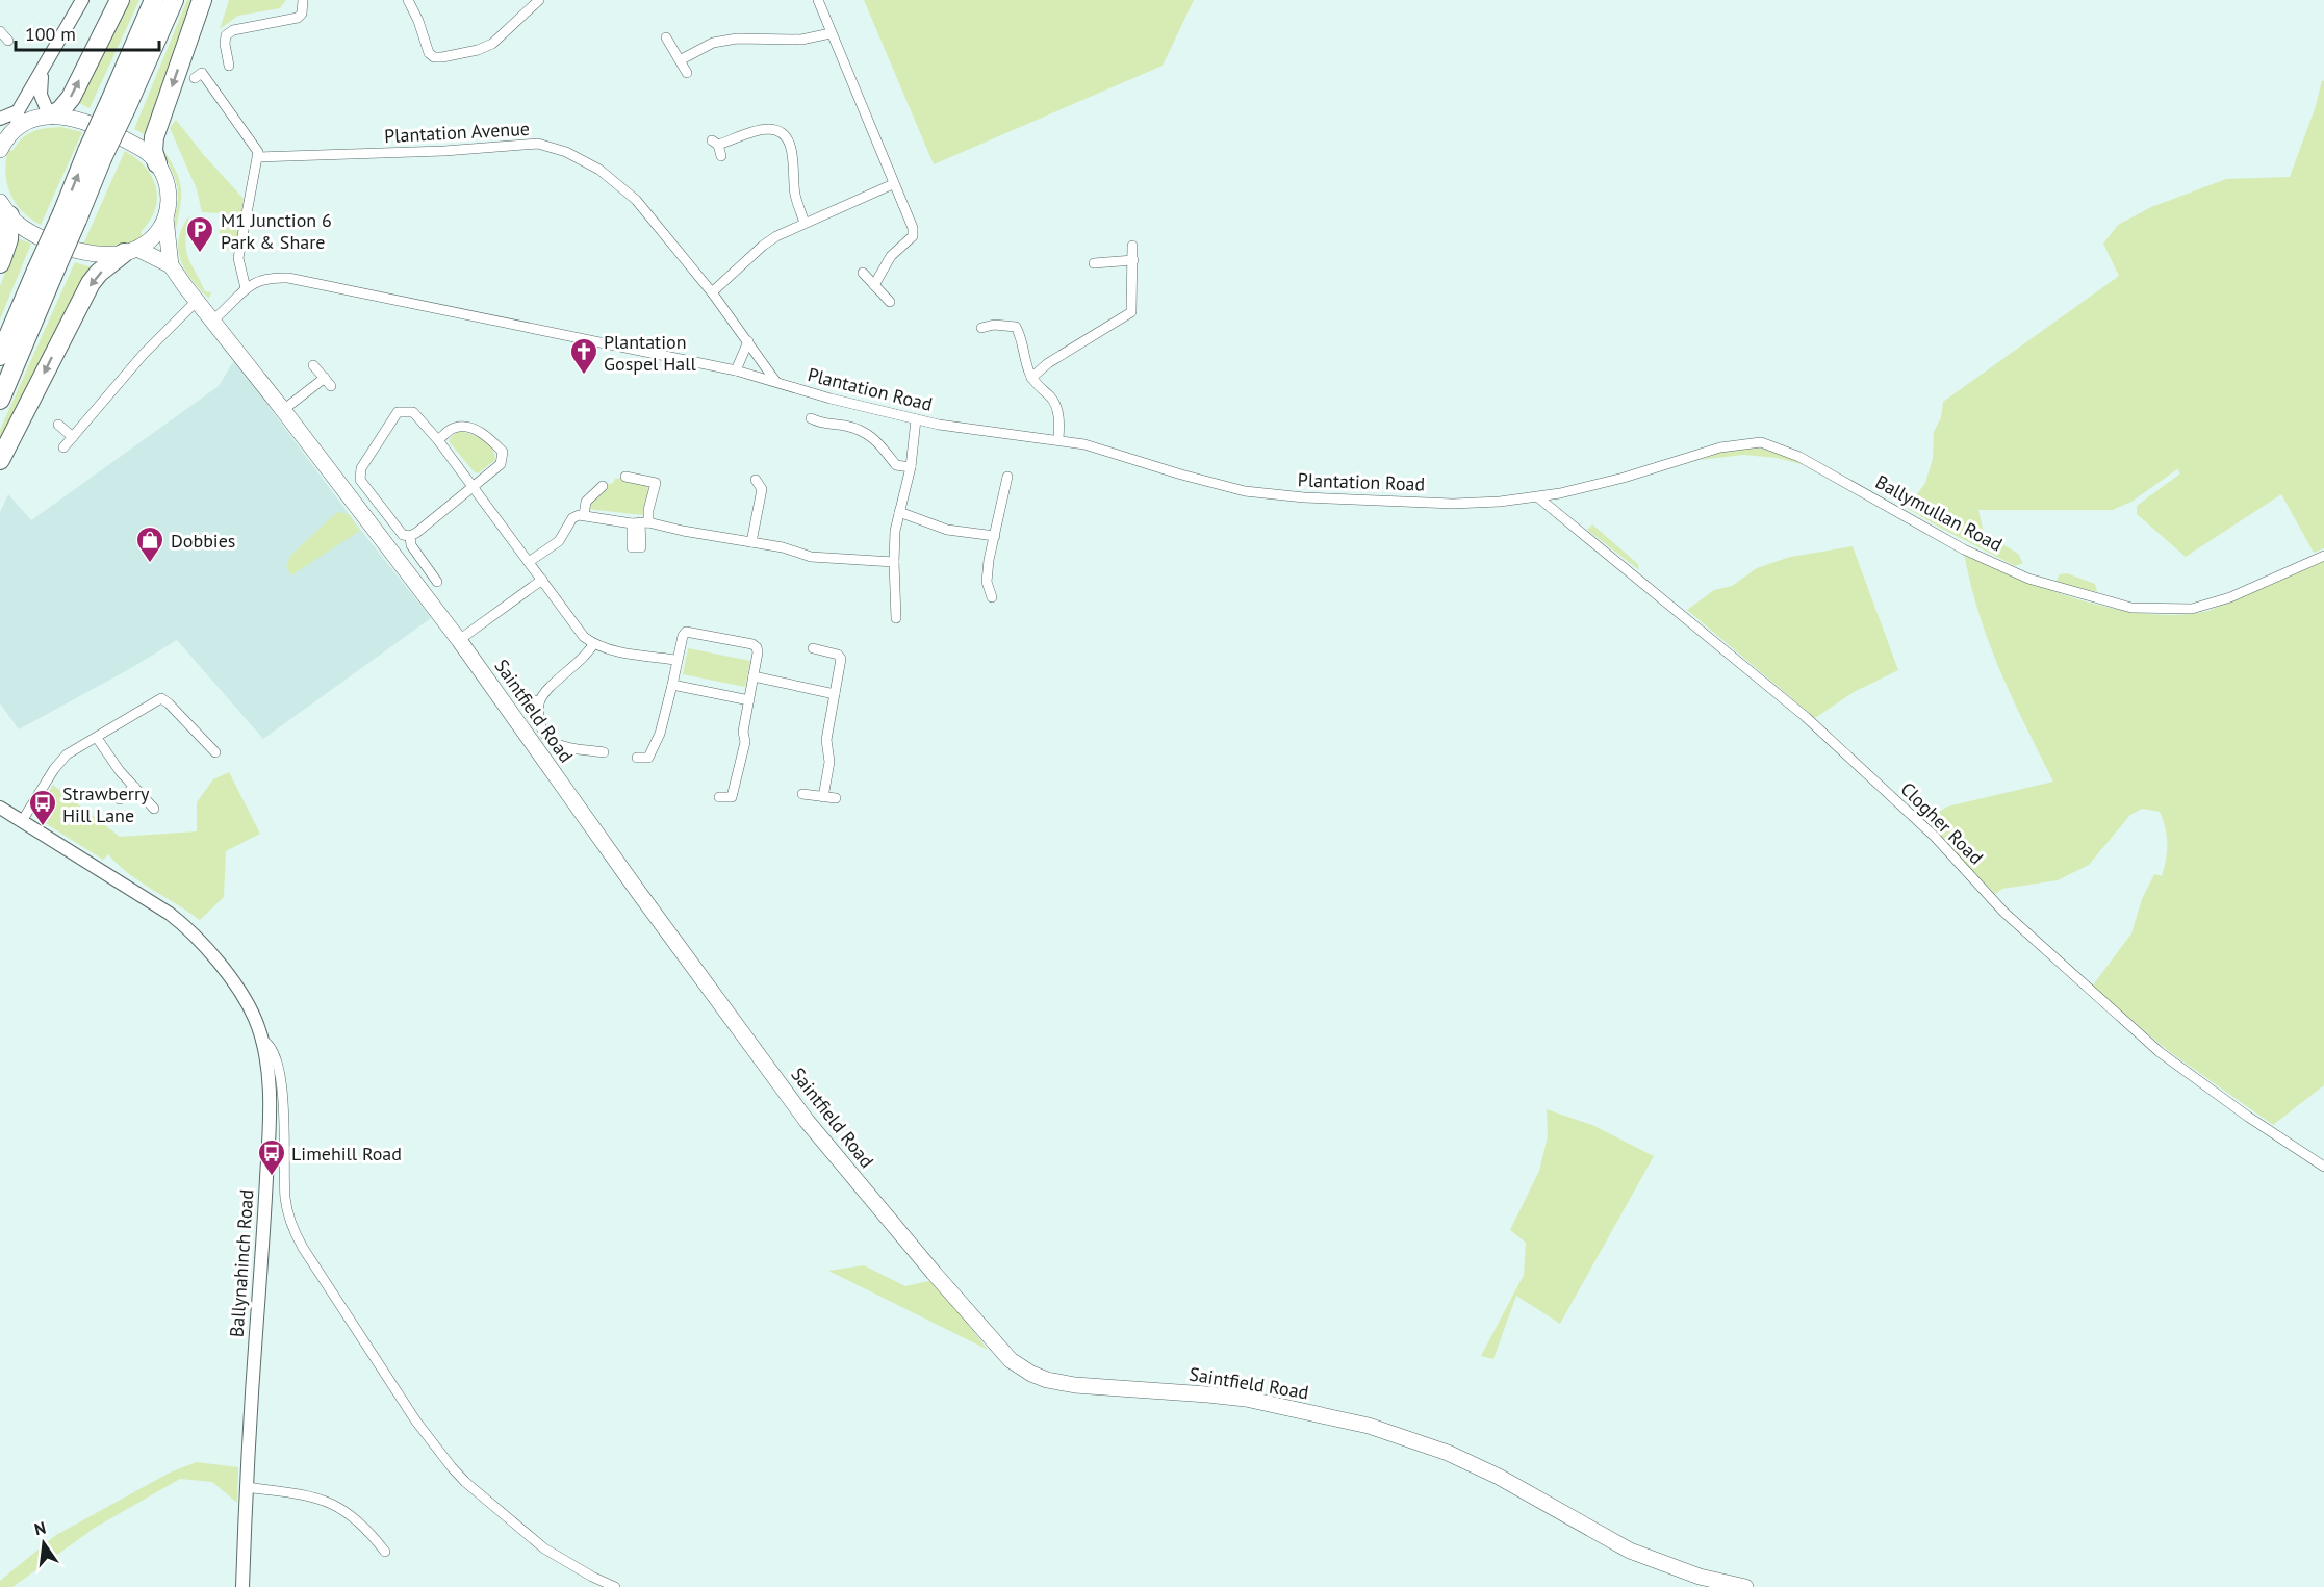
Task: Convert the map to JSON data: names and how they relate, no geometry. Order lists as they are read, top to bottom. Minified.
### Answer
{"streets":{"main road":["Saintfield Road"],"street":["Plantation Avenue","Plantation Road","Ballymullan Road","Clogher Road","Ballynahinch Road"]},"crossings":[["Plantation Avenue","Plantation Road"],["Plantation Road","Ballymullan Road"],["Plantation Road","Saintfield Road"],["Plantation Road","Clogher Road"],["Ballymullan Road","Clogher Road"]],"places":{"parking":["M1 Junction 6 Park & Share"],"church":["Plantation Gospel Hall"],"shop":["Dobbies"],"bus stop":["Strawberry Hill Lane","Limehill Road"]},"scale_bar":"100 m","north":"top"}
